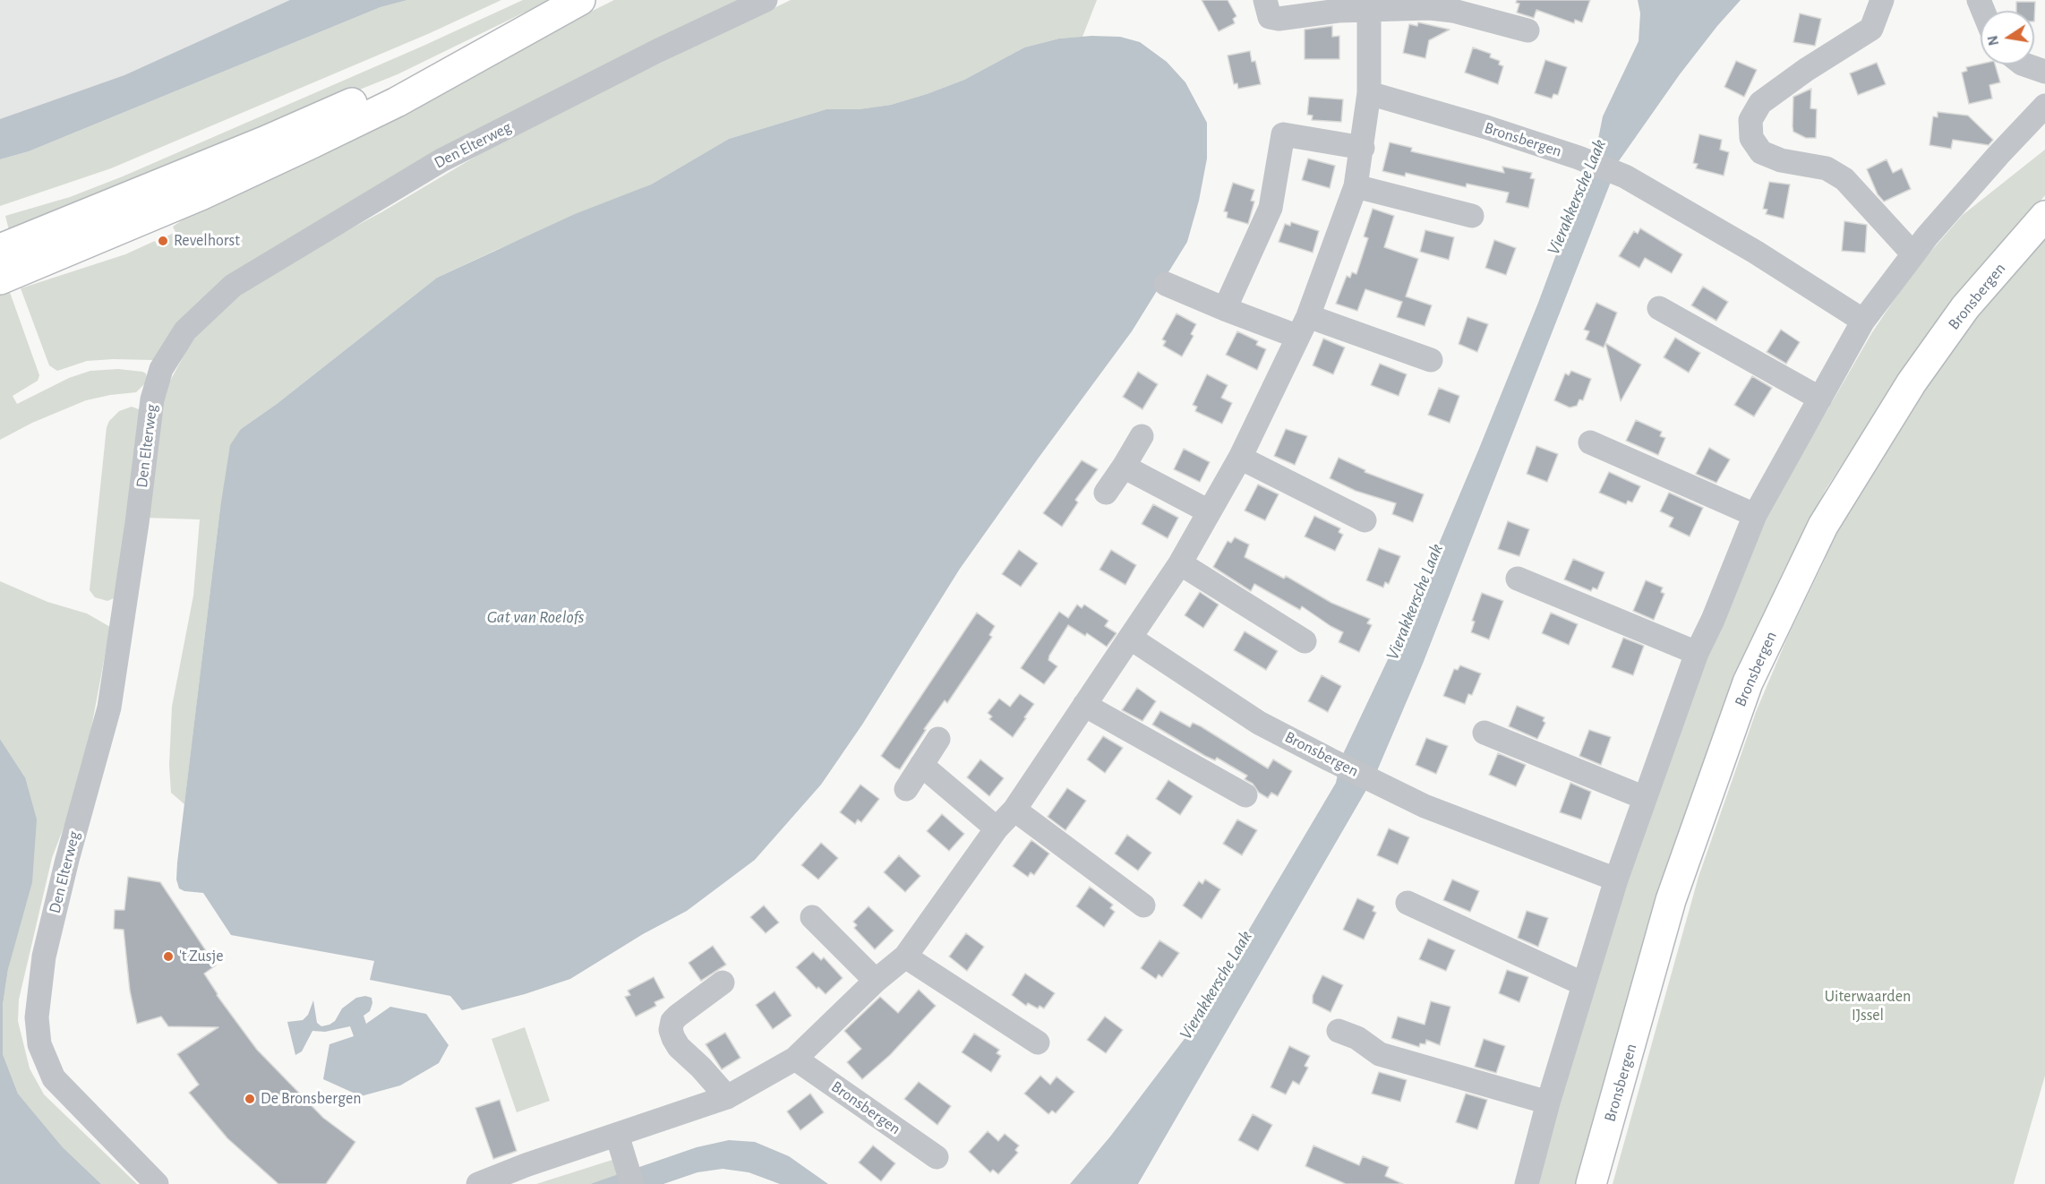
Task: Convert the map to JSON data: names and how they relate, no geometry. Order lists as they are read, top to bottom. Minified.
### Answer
{"streets":{"main road":["Bronsbergen"],"street":["Den Elterweg"]},"water":["Vierakkersche Laak","Gat van Roelofs"],"parks":["Uiterwaarden IJssel"],"places":["Revelhorst","'t Zusje","De Bronsbergen"],"north":"left"}
